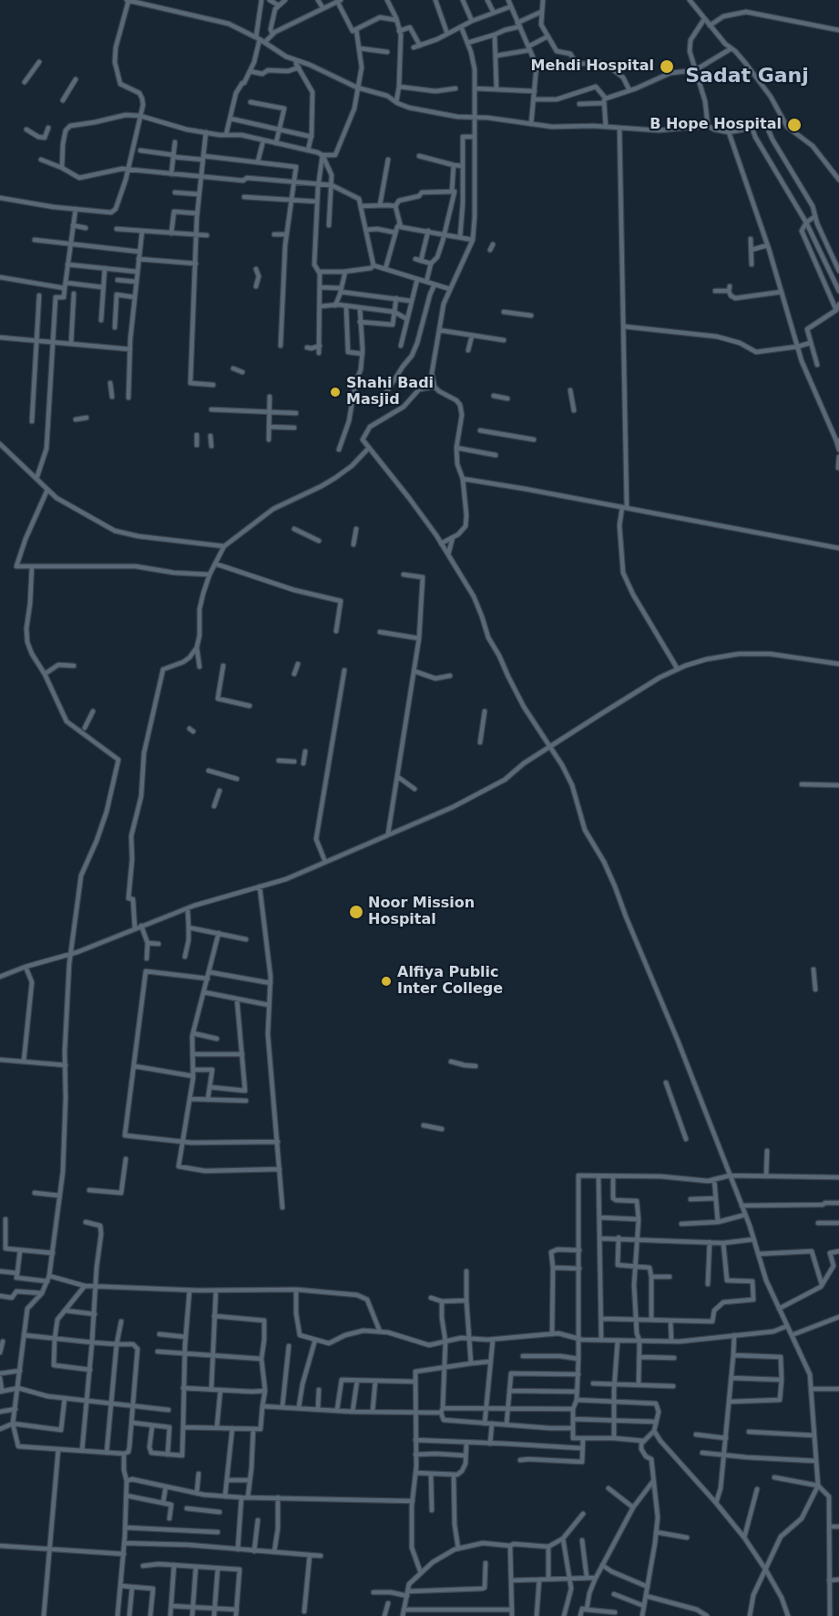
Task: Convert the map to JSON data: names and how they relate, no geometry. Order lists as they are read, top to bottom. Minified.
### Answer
{"districts":["Sadat Ganj"],"places":["Mehdi Hospital","B Hope Hospital","Shahi Badi Masjid","Noor Mission Hospital","Alfiya Public Inter College"]}
